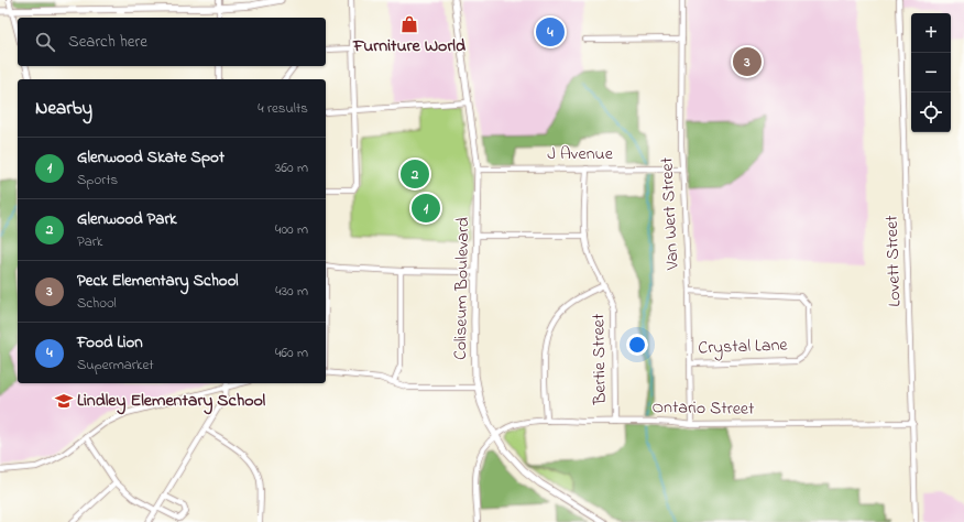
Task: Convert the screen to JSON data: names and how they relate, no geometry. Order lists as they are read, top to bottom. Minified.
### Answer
{"streets":{"main road":["Coliseum Boulevard"],"street":["J Avenue","Van Wert Street","Lovett Street","Crystal Lane","Bertie Street","Ontario Street"]},"crossings":[["J Avenue","Van Wert Street"],["J Avenue","Coliseum Boulevard"],["J Avenue","Bertie Street"],["Van Wert Street","Crystal Lane"],["Van Wert Street","Ontario Street"],["Lovett Street","Ontario Street"],["Coliseum Boulevard","Ontario Street"],["Bertie Street","Ontario Street"]],"places":{"shop":["Furniture World"],"school or university":["Lindley Elementary School"]},"page":{"map_buttons":["+","−"],"pins":["4","3","2","1"],"search":"Search here","heading":["Nearby","4 results"],"list":[{"mark":"1","name":"Glenwood Skate Spot","note":"Sports","value":"360 m"},{"mark":"2","name":"Glenwood Park","note":"Park","value":"400 m"},{"mark":"3","name":"Peck Elementary School","note":"School","value":"430 m"},{"mark":"4","name":"Food Lion","note":"Supermarket","value":"460 m"}]}}
